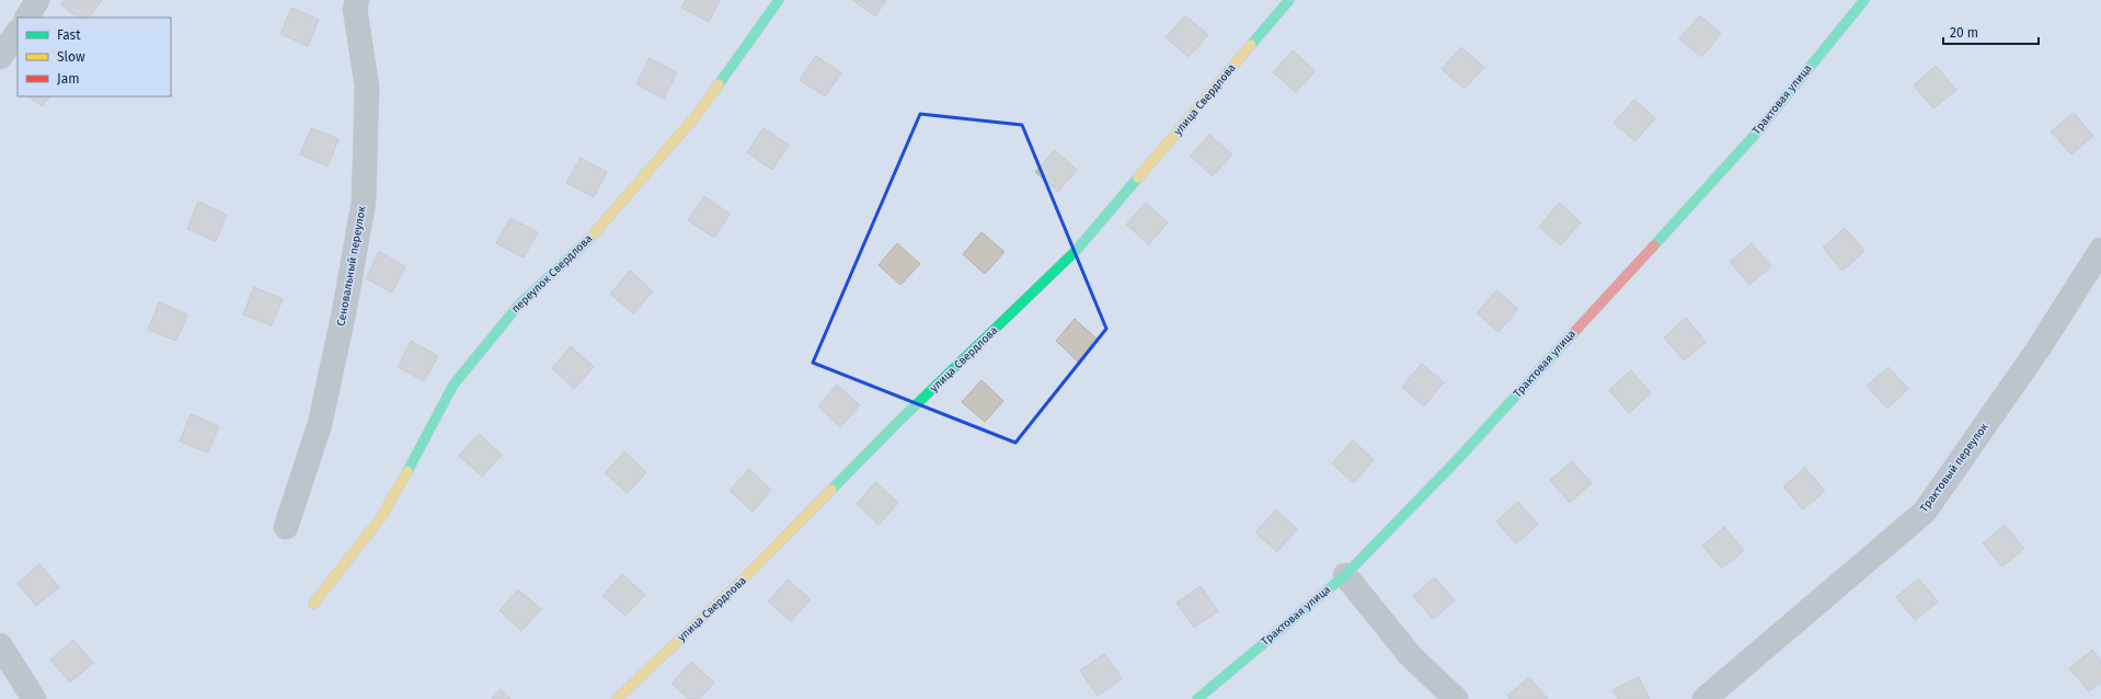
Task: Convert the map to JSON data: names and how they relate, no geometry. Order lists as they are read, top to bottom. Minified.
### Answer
{"streets":{"street":["улица Свердлова","Трактовая улица","Сеновальный переулок","переулок Свердлова","Трактовый переулок"]},"legend":["Fast","Slow","Jam"],"scale_bar":"20 m"}
